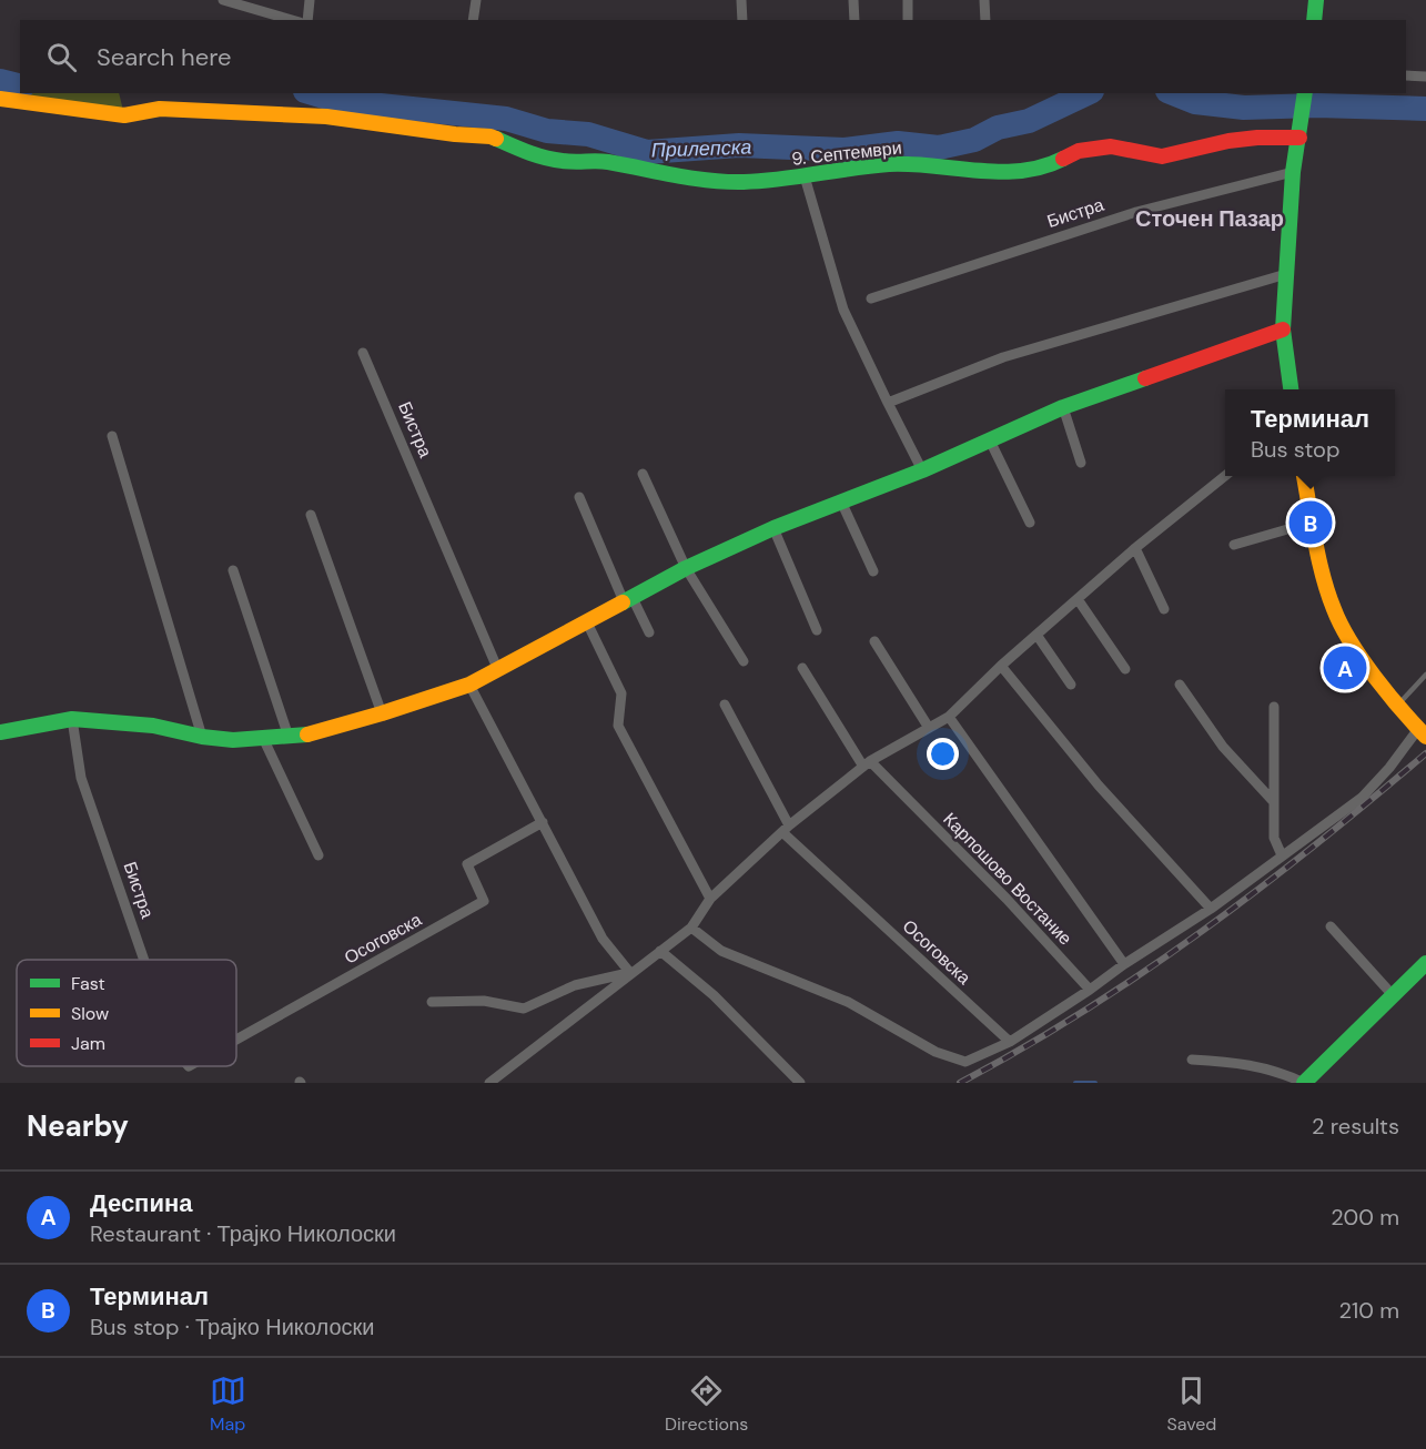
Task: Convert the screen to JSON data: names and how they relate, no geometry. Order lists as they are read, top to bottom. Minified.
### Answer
{"streets":{"street":["9. Септември","Бистра","Карпошово Востание","Осоговска"]},"districts":["Сточен Пазар"],"water":["Прилепска"],"legend":["Fast","Slow","Jam"],"page":{"search":"Search here","popup":["Терминал","Bus stop"],"pins":["B","A"],"heading":["Nearby","2 results"],"list":[{"mark":"A","name":"Деспина","note":"Restaurant · Трајко Николоски","value":"200 m"},{"mark":"B","name":"Терминал","note":"Bus stop · Трајко Николоски","value":"210 m"}],"nav":["Map","Directions","Saved"]}}
